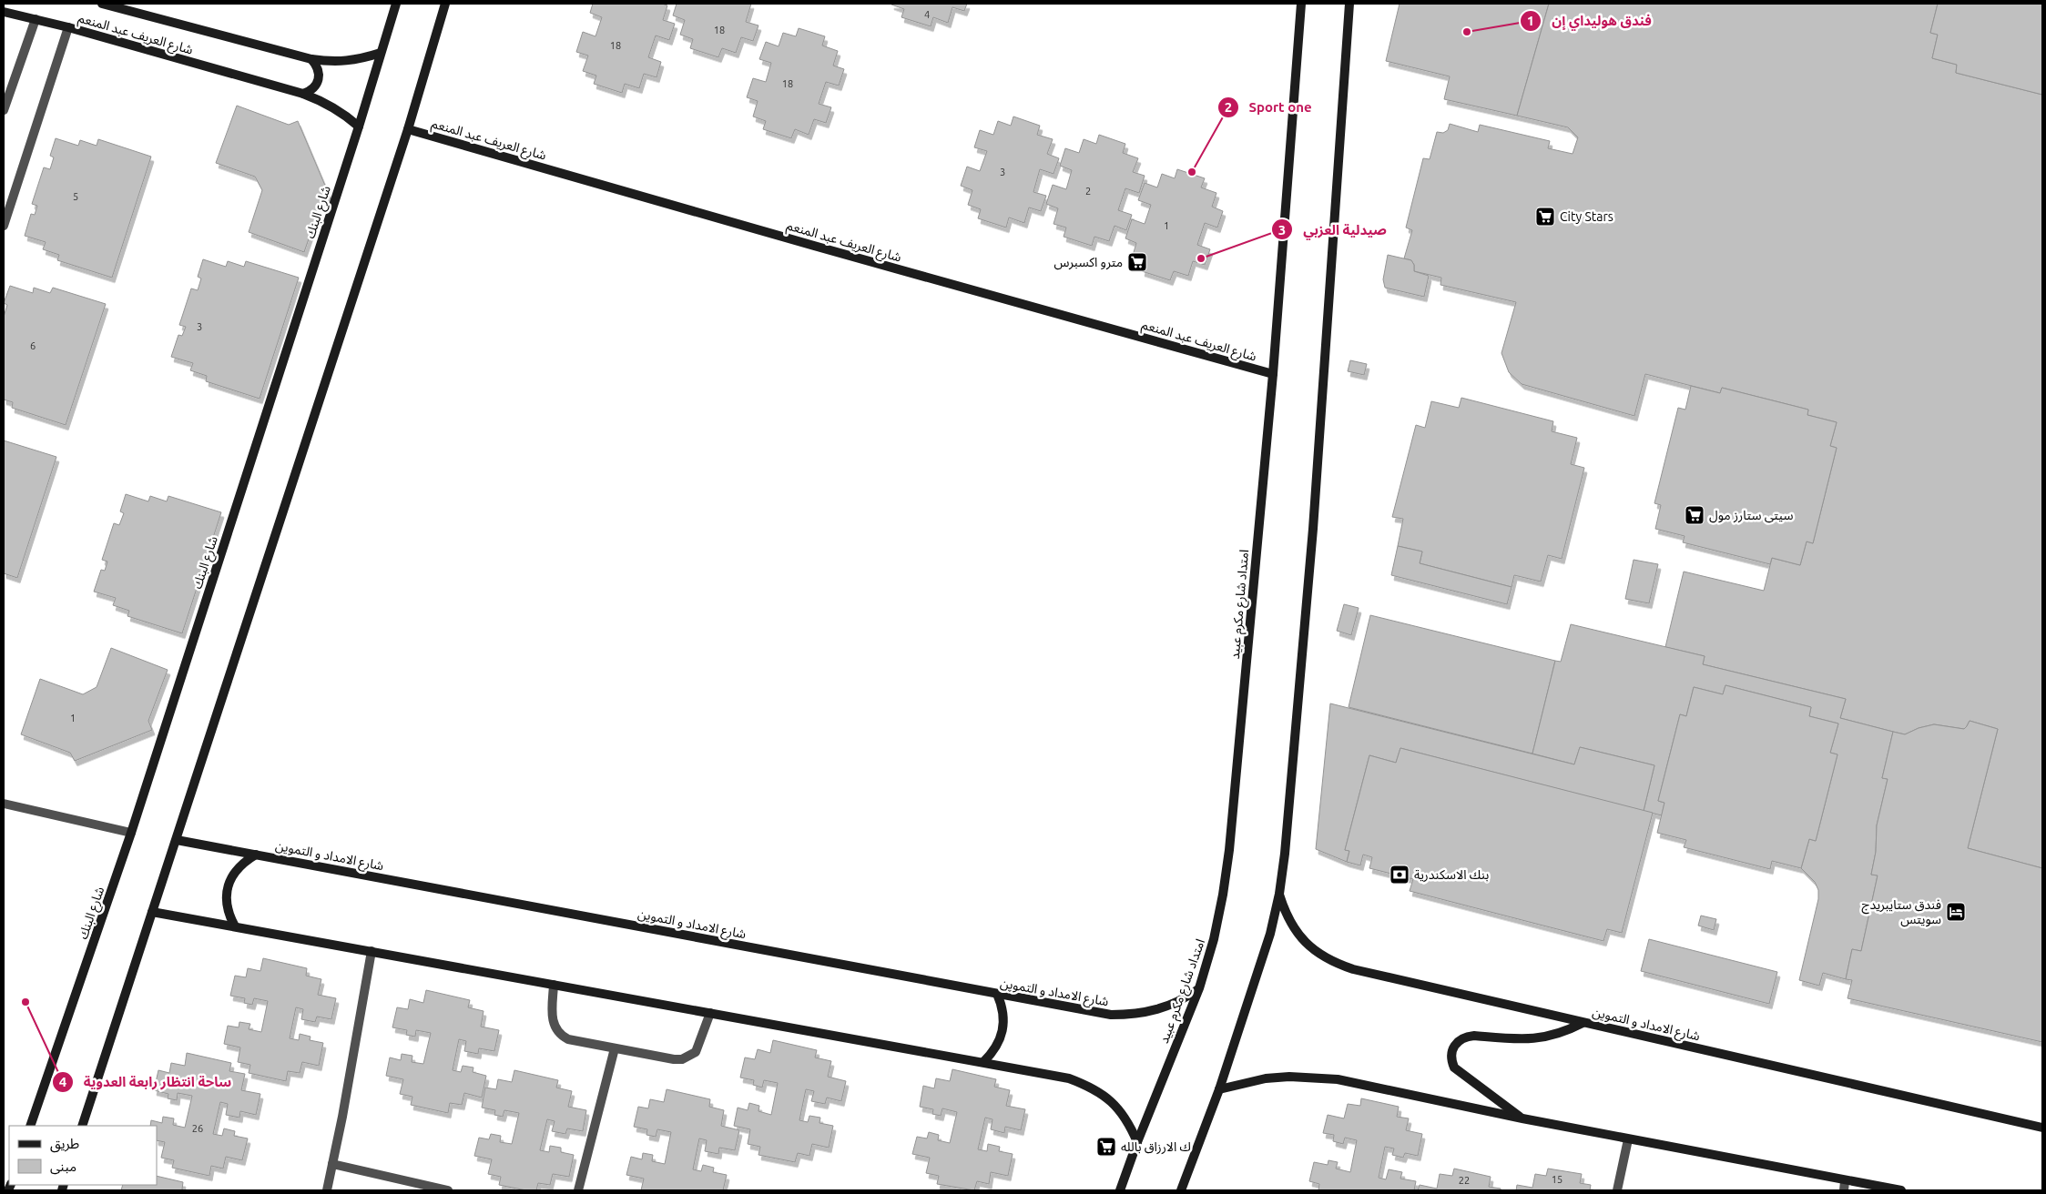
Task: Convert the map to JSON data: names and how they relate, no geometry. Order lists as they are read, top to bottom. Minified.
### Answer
{"streets":{"street":["شارع العريف عبد المنعم","شارع البنك","امتداد شارع مكرم عبيد","شارع الامداد و التموين"]},"crossings":[["شارع العريف عبد المنعم","شارع البنك"],["شارع العريف عبد المنعم","امتداد شارع مكرم عبيد"],["امتداد شارع مكرم عبيد","شارع الامداد و التموين"]],"places":{"other":["فندق هوليداي إن","Sport one","صيدلية العزبي","ساحة انتظار رابعة العدوية"],"supermarket":["City Stars","مترو اكسبرس","سيتى ستارز مول","ك الارزاق بالله"],"bank":["بنك الاسكندرية"],"hotel":["فندق ستايبريدج سويتس"]},"house_numbers":["4","18","18","18","3","2","5","1","3","6","1","26","15","22"],"legend":["طريق","مبنى"]}
